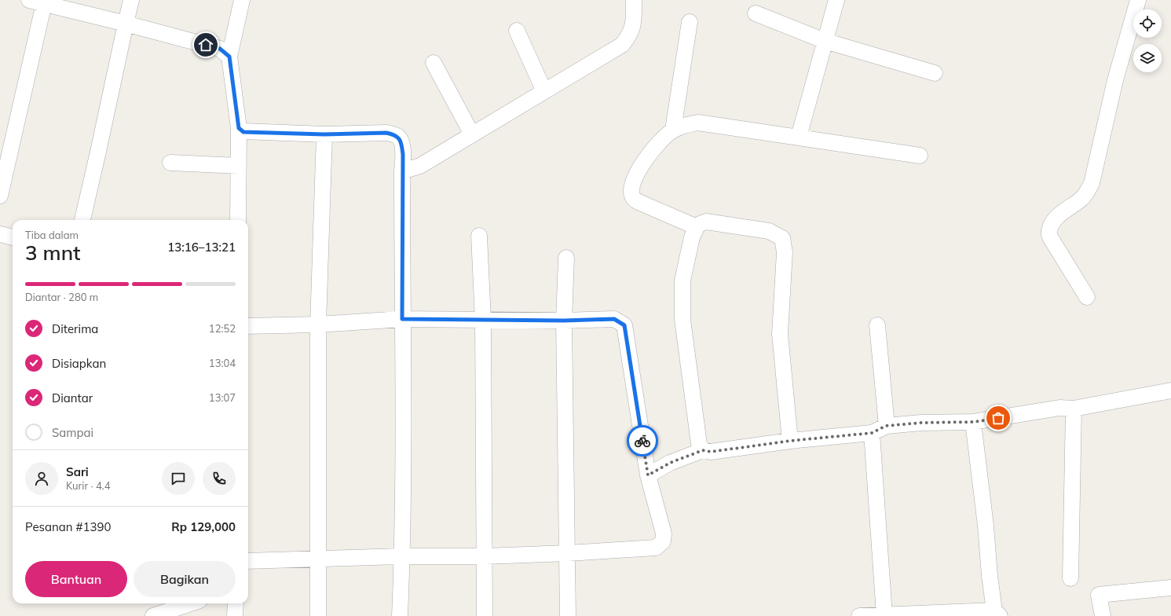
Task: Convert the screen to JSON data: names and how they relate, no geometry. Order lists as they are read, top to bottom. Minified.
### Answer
{"page":{"heading":["3 mnt","Tiba dalam","13:16–13:21"],"panel":["Sari","Kurir · 4.4","Pesanan #1390","Rp 129,000"],"bar":"Diantar · 280 m","list":[["Diterima","12:52"],["Disiapkan","13:04"],["Diantar","13:07"],"Sampai"],"buttons":["Bantuan","Bagikan"]}}
